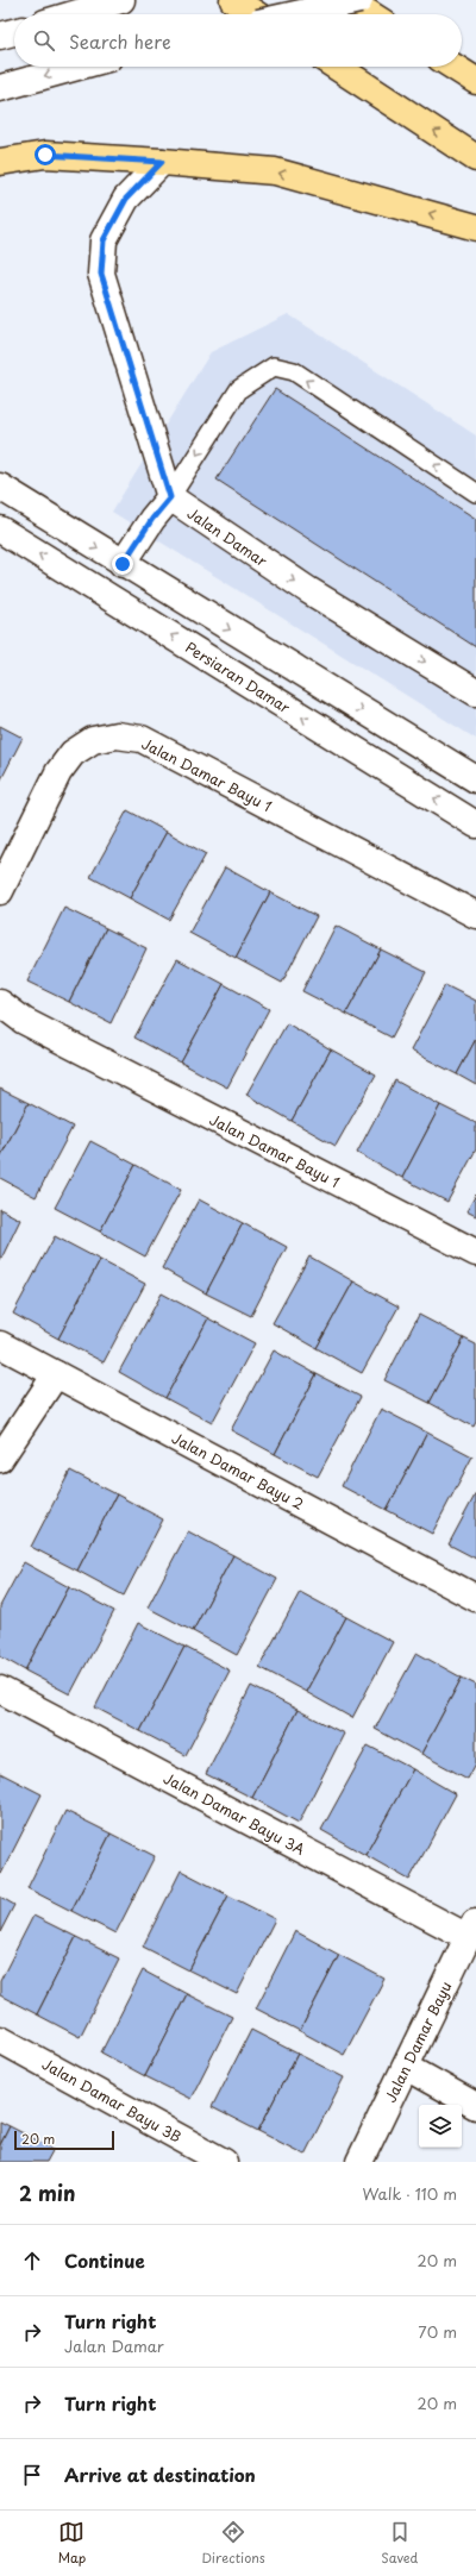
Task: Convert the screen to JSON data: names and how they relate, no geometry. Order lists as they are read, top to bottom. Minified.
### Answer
{"streets":{"street":["Jalan Damar","Persiaran Damar","Jalan Damar Bayu 1","Jalan Damar Bayu 2","Jalan Damar Bayu 3A","Jalan Damar Bayu","Jalan Damar Bayu 3B"]},"crossings":[["Jalan Damar Bayu 3A","Jalan Damar Bayu"]],"scale_bar":"20 m","page":{"search":"Search here","scale":"20 m","heading":["2 min","Walk · 110 m"],"list":[["Continue","20 m"],["Turn right","Jalan Damar","70 m"],["Turn right","20 m"],"Arrive at destination"],"nav":["Map","Directions","Saved"]}}
